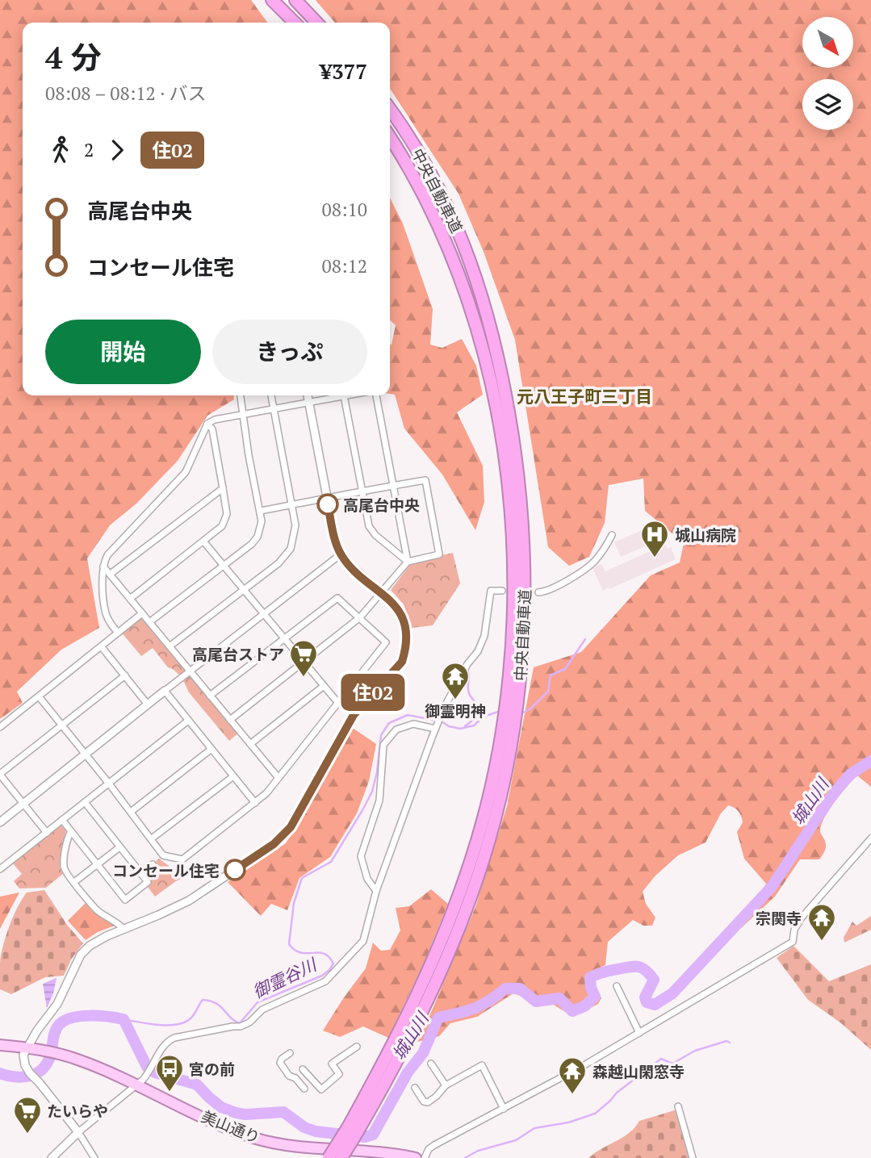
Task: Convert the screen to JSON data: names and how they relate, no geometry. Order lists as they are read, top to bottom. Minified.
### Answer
{"streets":{"highway":["中央自動車道"],"main road":["美山通り"]},"districts":["元八王子町三丁目"],"water":["城山川","御霊谷川"],"places":{"other":["高尾台中央","コンセール住宅"],"hospital":["城山病院"],"supermarket":["高尾台ストア","たいらや"],"temple":["御霊明神","宗関寺","森越山閑窓寺"],"bus stop":["宮の前"]},"lines":["bus line 住02"],"north":"bottom right","page":{"on_map":"住02","heading":["4 分","08:08 – 08:12 · バス","¥377"],"legs":["2","住02"],"list":[{"name":"高尾台中央","value":"08:10"},{"name":"コンセール住宅","value":"08:12"}],"buttons":["開始","きっぷ"]}}
